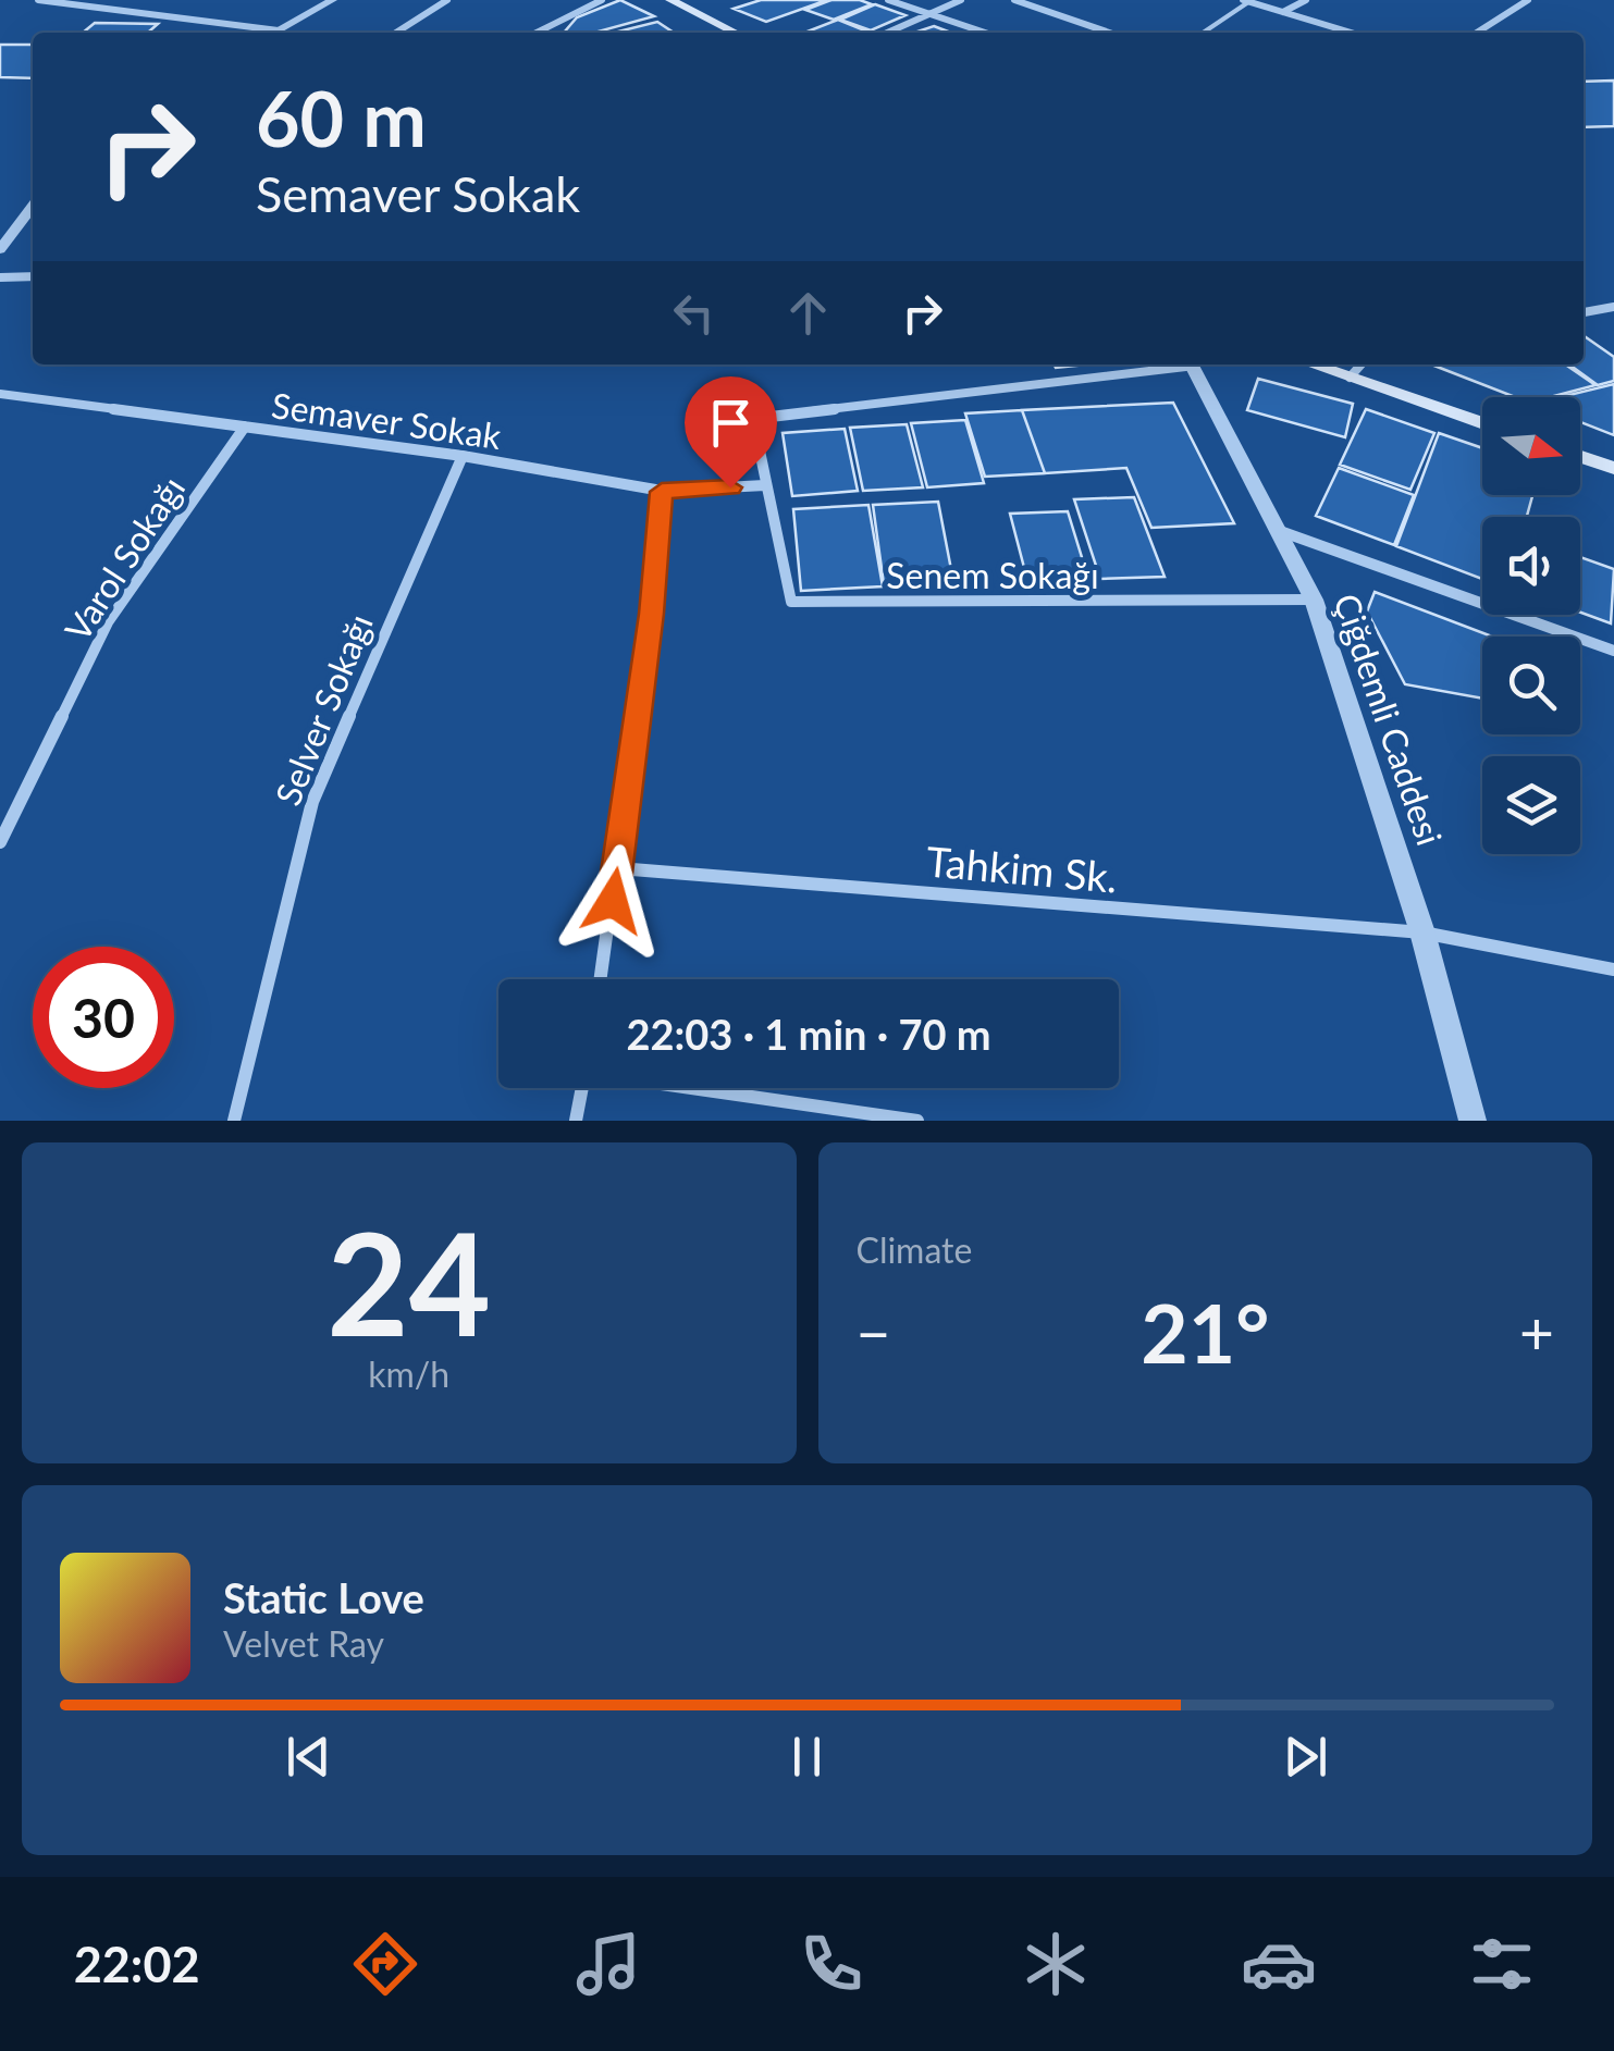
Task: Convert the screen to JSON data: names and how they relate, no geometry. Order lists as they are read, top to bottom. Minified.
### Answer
{"streets":{"street":["Semaver Sokak","Varol Sokağı","Senem Sokağı","Selver Sokağı","Çiğdemli Caddesi","Tahkim Sk."]},"crossings":[["Semaver Sokak","Varol Sokağı"],["Semaver Sokak","Senem Sokağı"],["Semaver Sokak","Selver Sokağı"],["Senem Sokağı","Çiğdemli Caddesi"],["Çiğdemli Caddesi","Tahkim Sk."]],"north":"right","page":{"turn":["60 m","Semaver Sokak"],"limit":"30","trip":"22:03 · 1 min · 70 m","tile":[["24","km/h"],"Climate"],"heat":["−","21°","+"],"song":["Static Love","Velvet Ray"],"tabs":"22:02"}}
